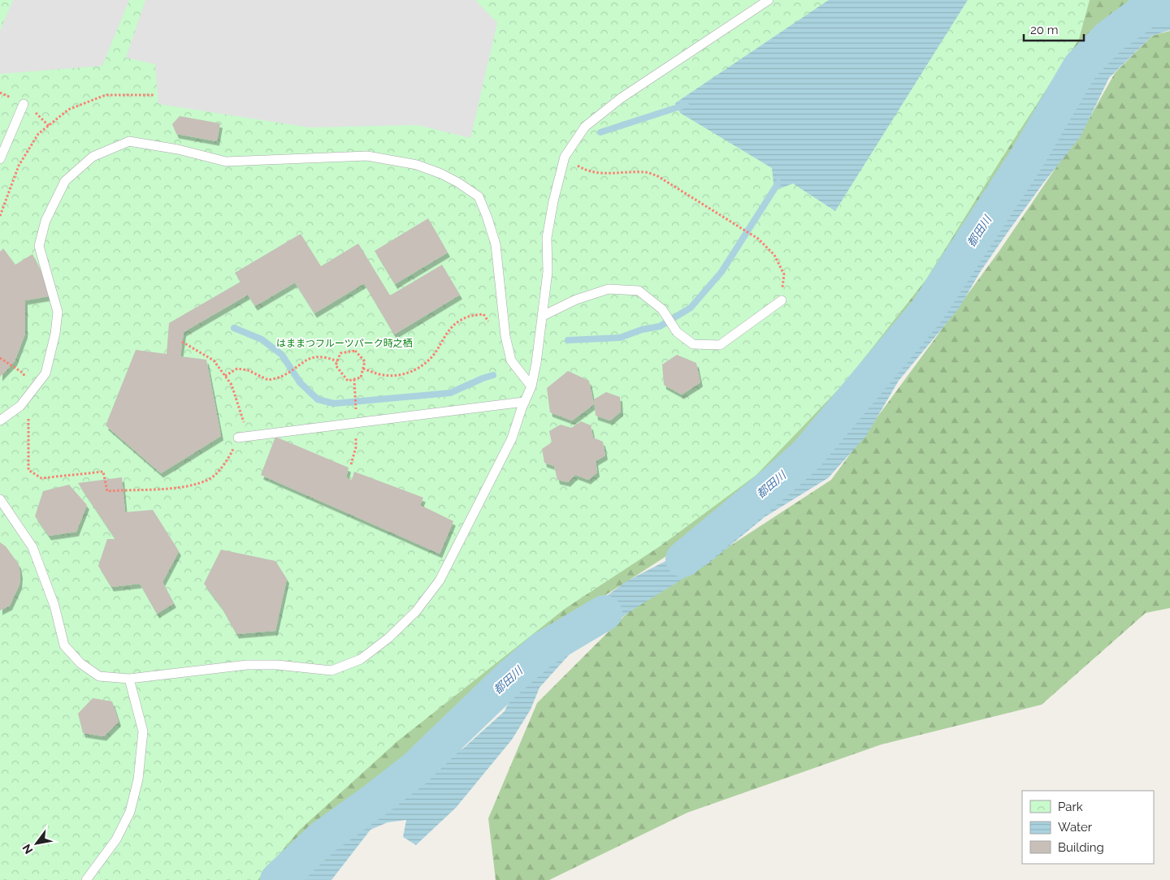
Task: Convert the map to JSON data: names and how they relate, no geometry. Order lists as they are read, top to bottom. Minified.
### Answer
{"water":["都田川"],"parks":["はままつフルーツパーク時之栖"],"legend":["Park","Water","Building"],"scale_bar":"20 m","north":"bottom left"}
